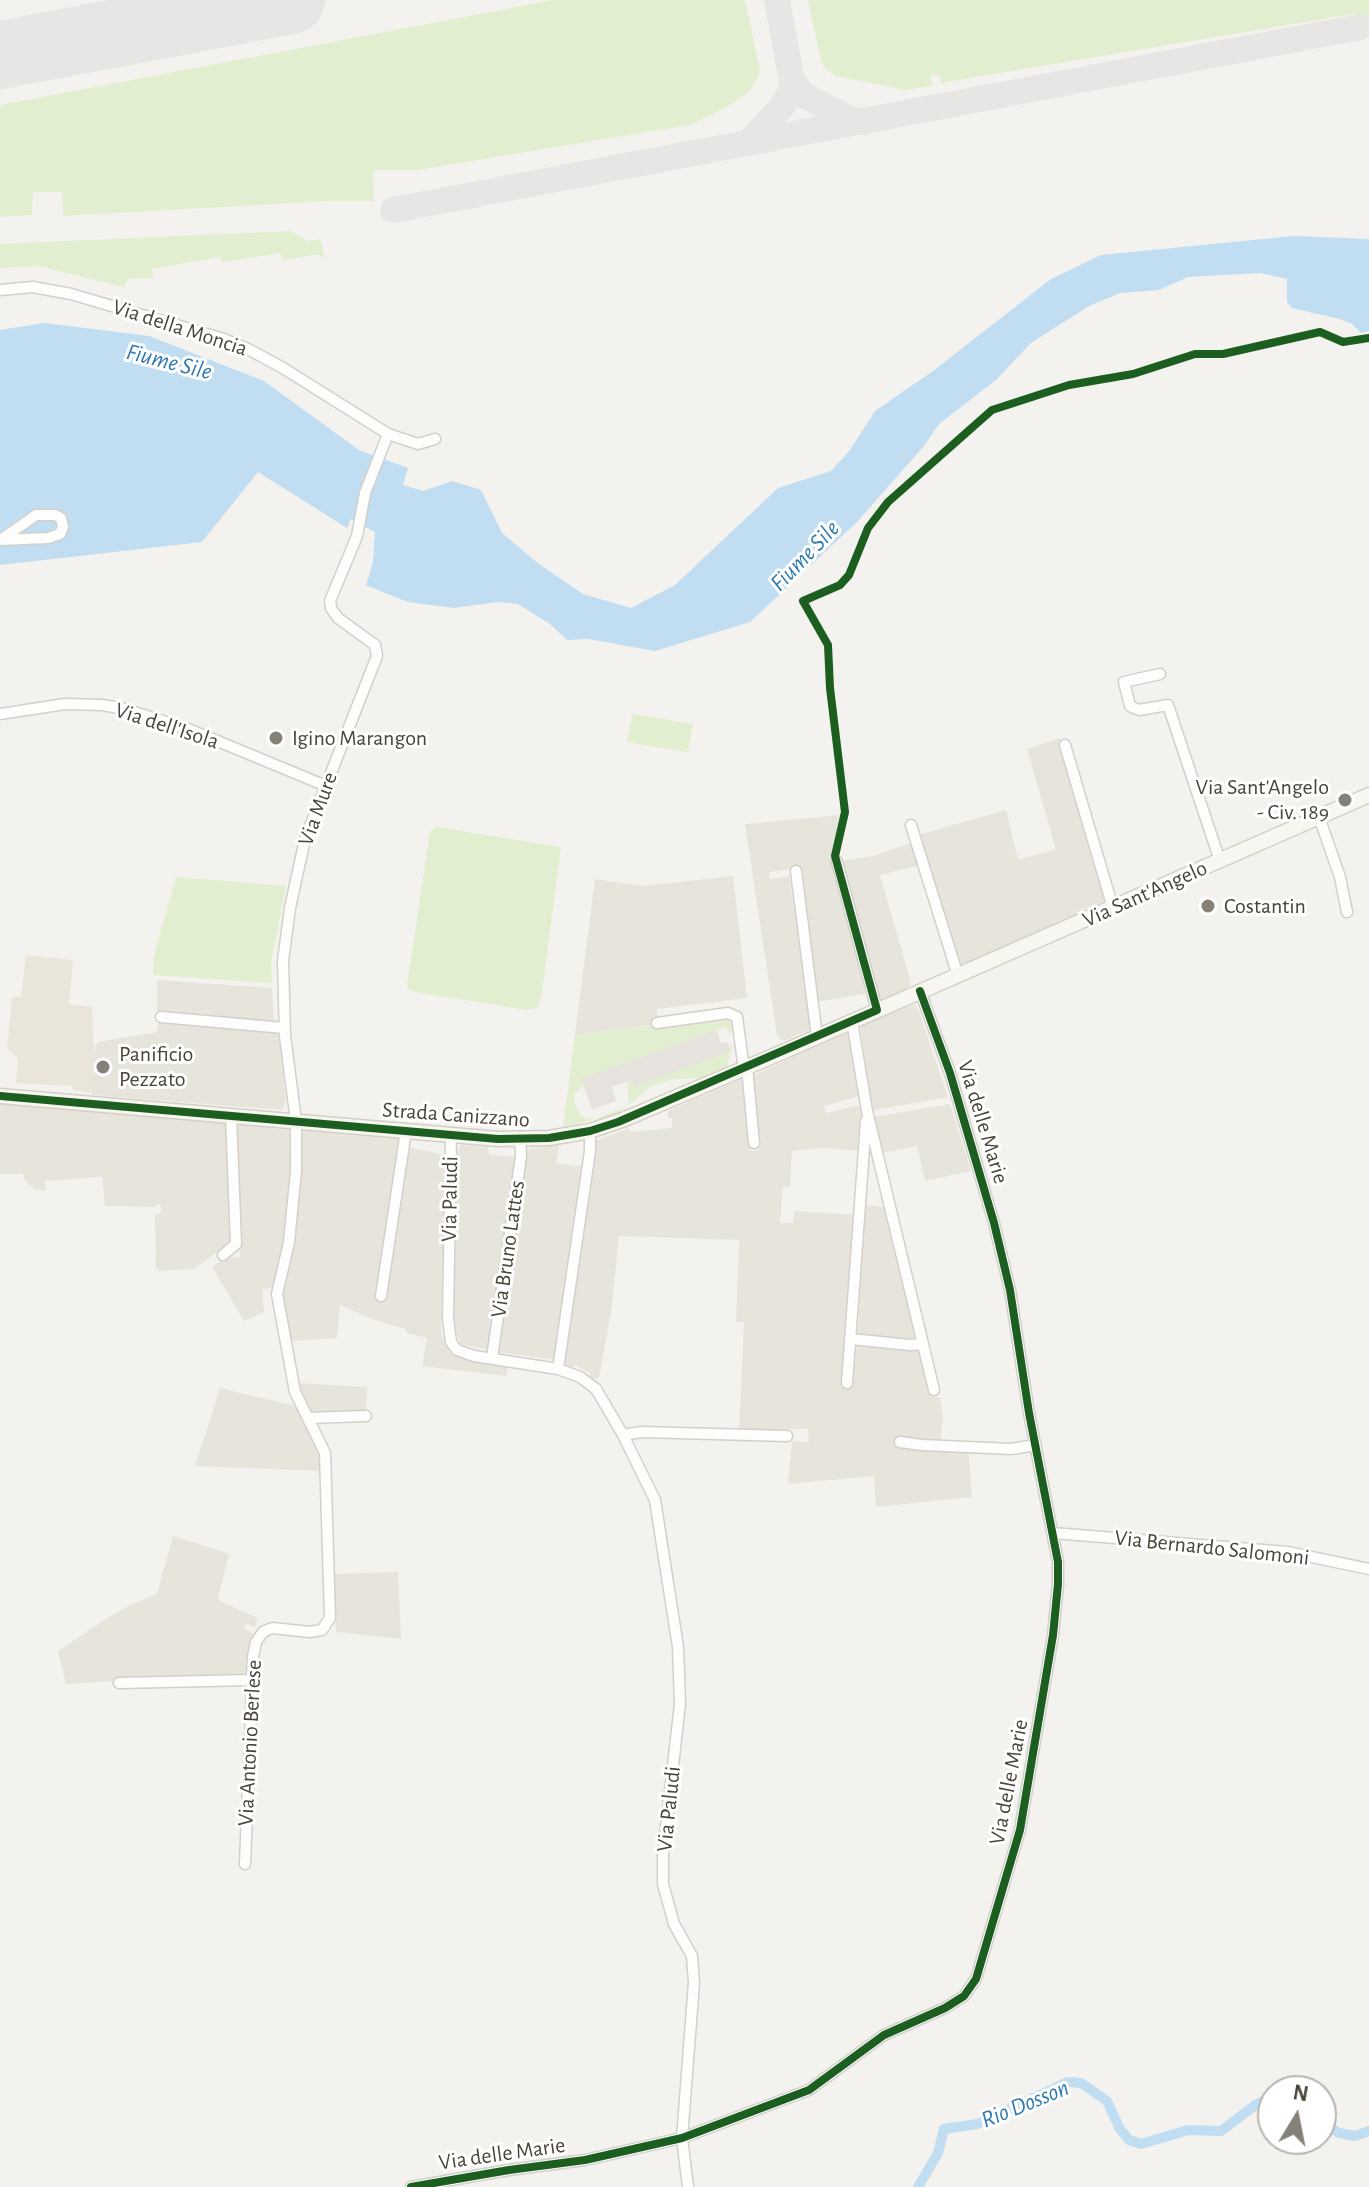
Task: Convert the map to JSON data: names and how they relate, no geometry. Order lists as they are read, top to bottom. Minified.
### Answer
{"streets":{"street":["Via della Moncia","Via dell'Isola","Via Mure","Via Sant'Angelo","Strada Canizzano","Via delle Marie","Via Paludi","Via Bruno Lattes","Via Bernardo Salomoni","Via Antonio Berlese"]},"crossings":[["Via della Moncia","Via Mure"],["Via dell'Isola","Via Mure"],["Via Mure","Strada Canizzano"],["Via Mure","Via Antonio Berlese"],["Via Sant'Angelo","Strada Canizzano"],["Via Sant'Angelo","Via delle Marie"],["Strada Canizzano","Via delle Marie"],["Strada Canizzano","Via Paludi"],["Strada Canizzano","Via Bruno Lattes"],["Strada Canizzano","Via Antonio Berlese"],["Via delle Marie","Via Paludi"],["Via delle Marie","Via Bernardo Salomoni"],["Via Paludi","Via Bruno Lattes"]],"water":["Fiume Sile","Rio Dosson"],"places":["Igino Marangon","Via Sant'Angelo - Civ. 189","Costantin","Panificio Pezzato"],"north":"top"}
